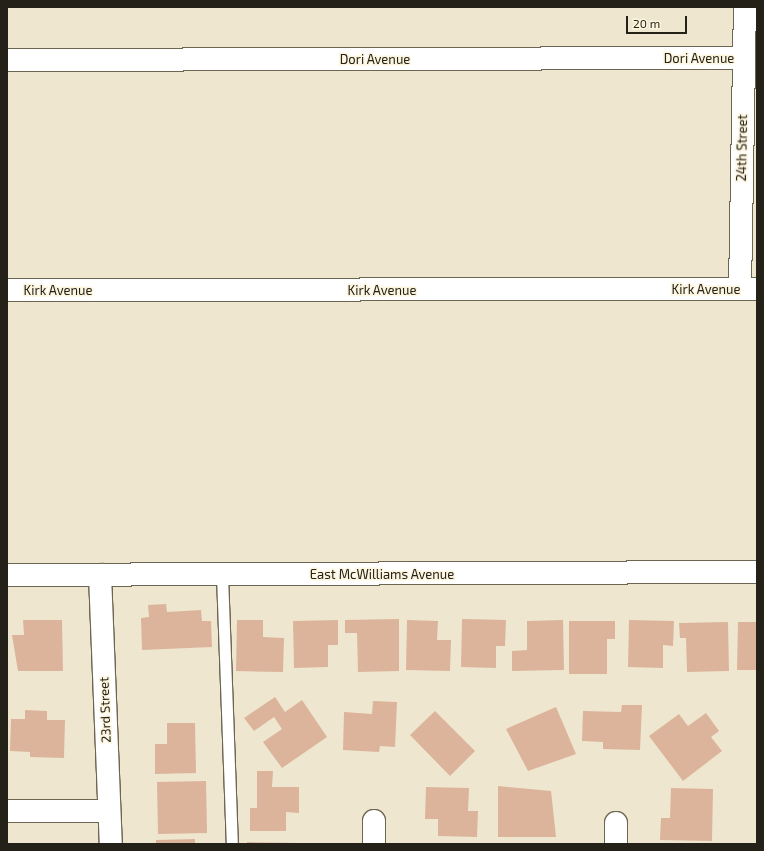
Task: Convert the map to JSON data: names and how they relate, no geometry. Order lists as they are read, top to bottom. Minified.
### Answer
{"streets":{"street":["Dori Avenue","24th Street","Kirk Avenue","East McWilliams Avenue","23rd Street"]},"crossings":[["Dori Avenue","24th Street"],["24th Street","Kirk Avenue"],["East McWilliams Avenue","23rd Street"]],"scale_bar":"20 m"}
